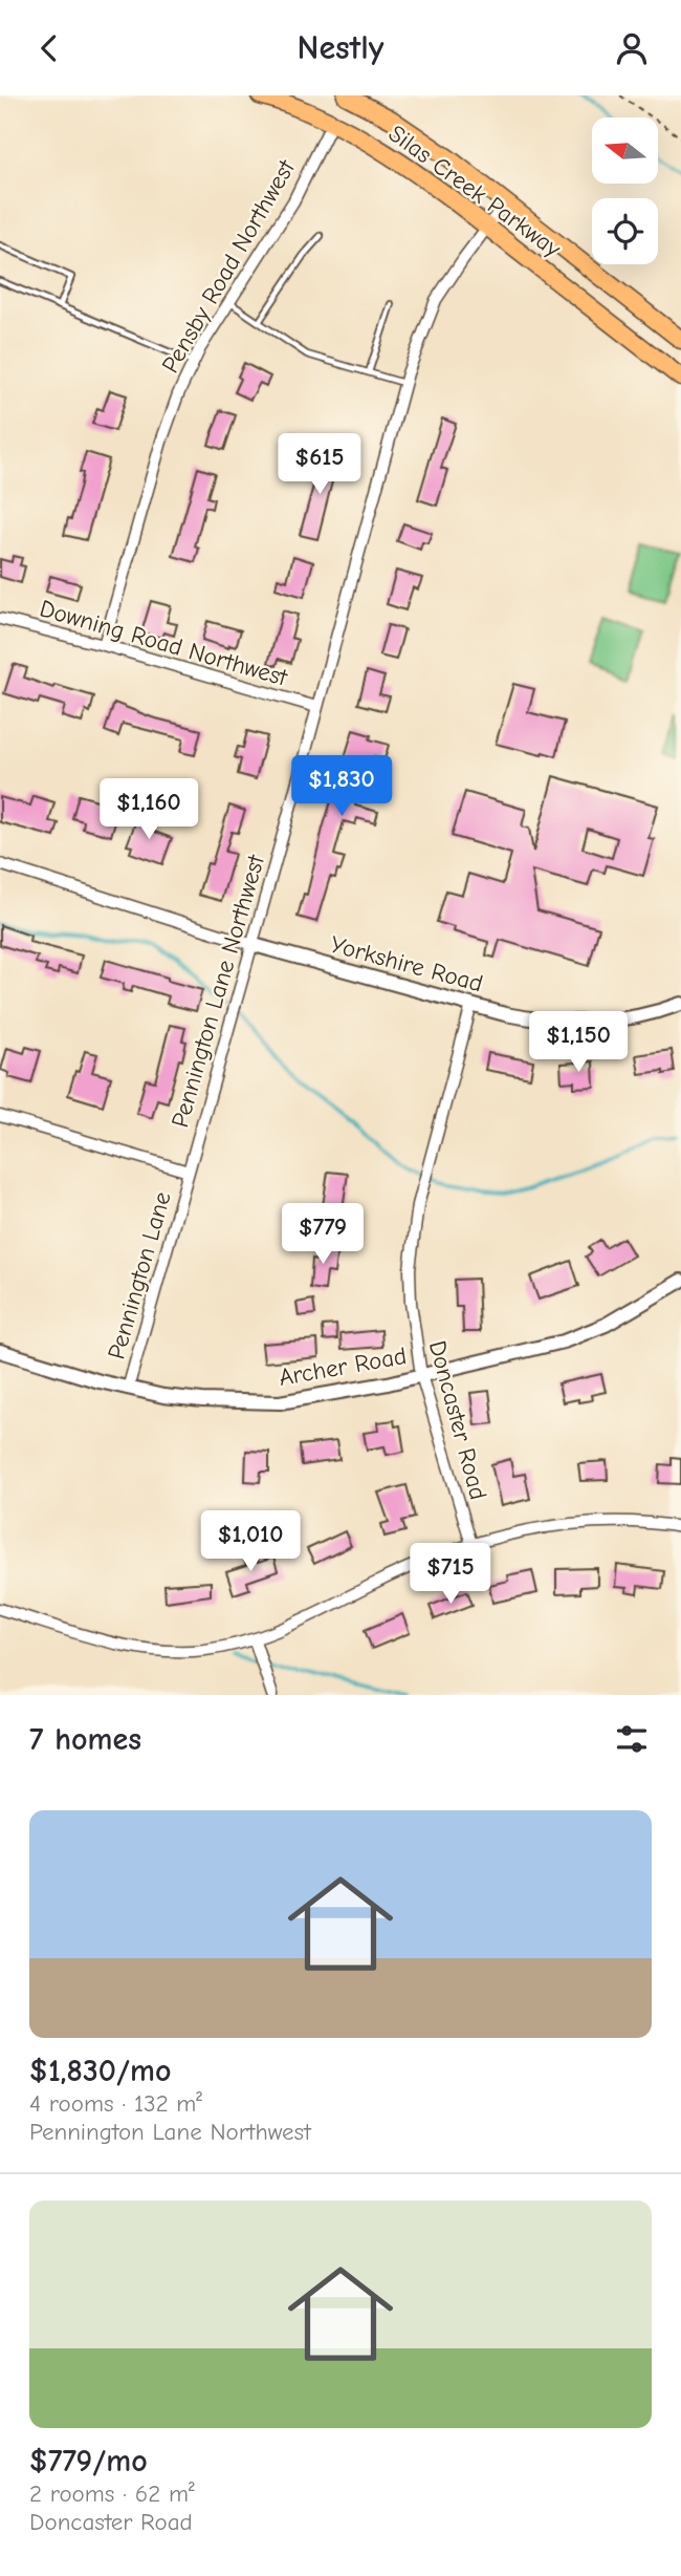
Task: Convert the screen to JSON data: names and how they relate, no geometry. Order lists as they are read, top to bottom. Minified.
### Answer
{"streets":{"main road":["Silas Creek Parkway"],"street":["Pensby Road Northwest","Downing Road Northwest","Yorkshire Road","Pennington Lane Northwest","Pennington Lane","Archer Road","Doncaster Road"]},"crossings":[["Silas Creek Parkway","Pensby Road Northwest"],["Silas Creek Parkway","Pennington Lane Northwest"],["Pensby Road Northwest","Downing Road Northwest"],["Downing Road Northwest","Pennington Lane Northwest"],["Yorkshire Road","Pennington Lane Northwest"],["Yorkshire Road","Doncaster Road"],["Pennington Lane Northwest","Pennington Lane"],["Pennington Lane","Archer Road"],["Archer Road","Doncaster Road"]],"north":"left","page":{"header":"Nestly","price":["$615","$1,830","$1,160","$1,150","$779","$1,010","$715"],"heading":"7 homes","list":[{"name":"$1,830/mo","note":"4 rooms · 132 m² · Pennington Lane Northwest"},{"name":"$779/mo","note":"2 rooms · 62 m² · Doncaster Road"}]}}
